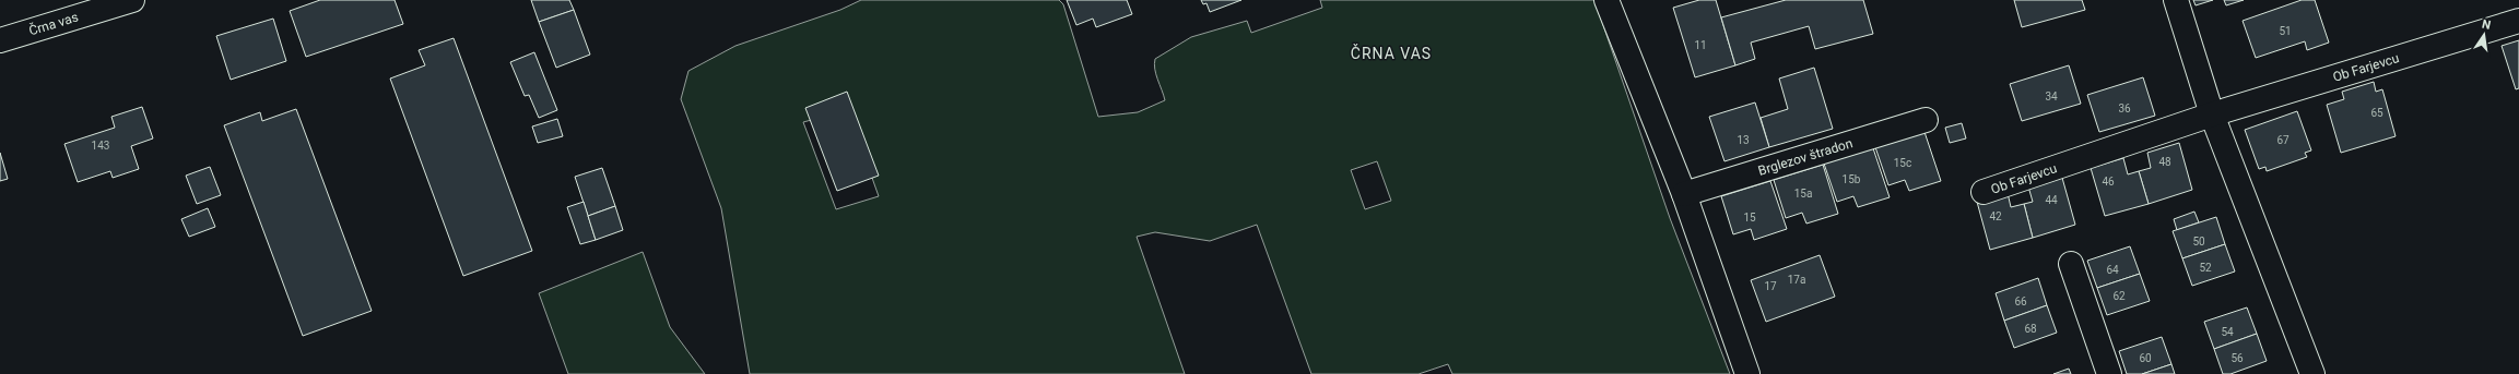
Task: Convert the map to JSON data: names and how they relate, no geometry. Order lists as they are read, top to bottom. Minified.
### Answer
{"streets":{"street":["Črna vas","Ob Farjevcu","Brglezov štradon"]},"districts":["ČRNA VAS"],"house_numbers":["51","11","34","36","65","13","67","143","48","15c","15b","46","15a","44","42","15","50","52","64","17a","17","62","66","68","54","60","56"],"north":"top"}
